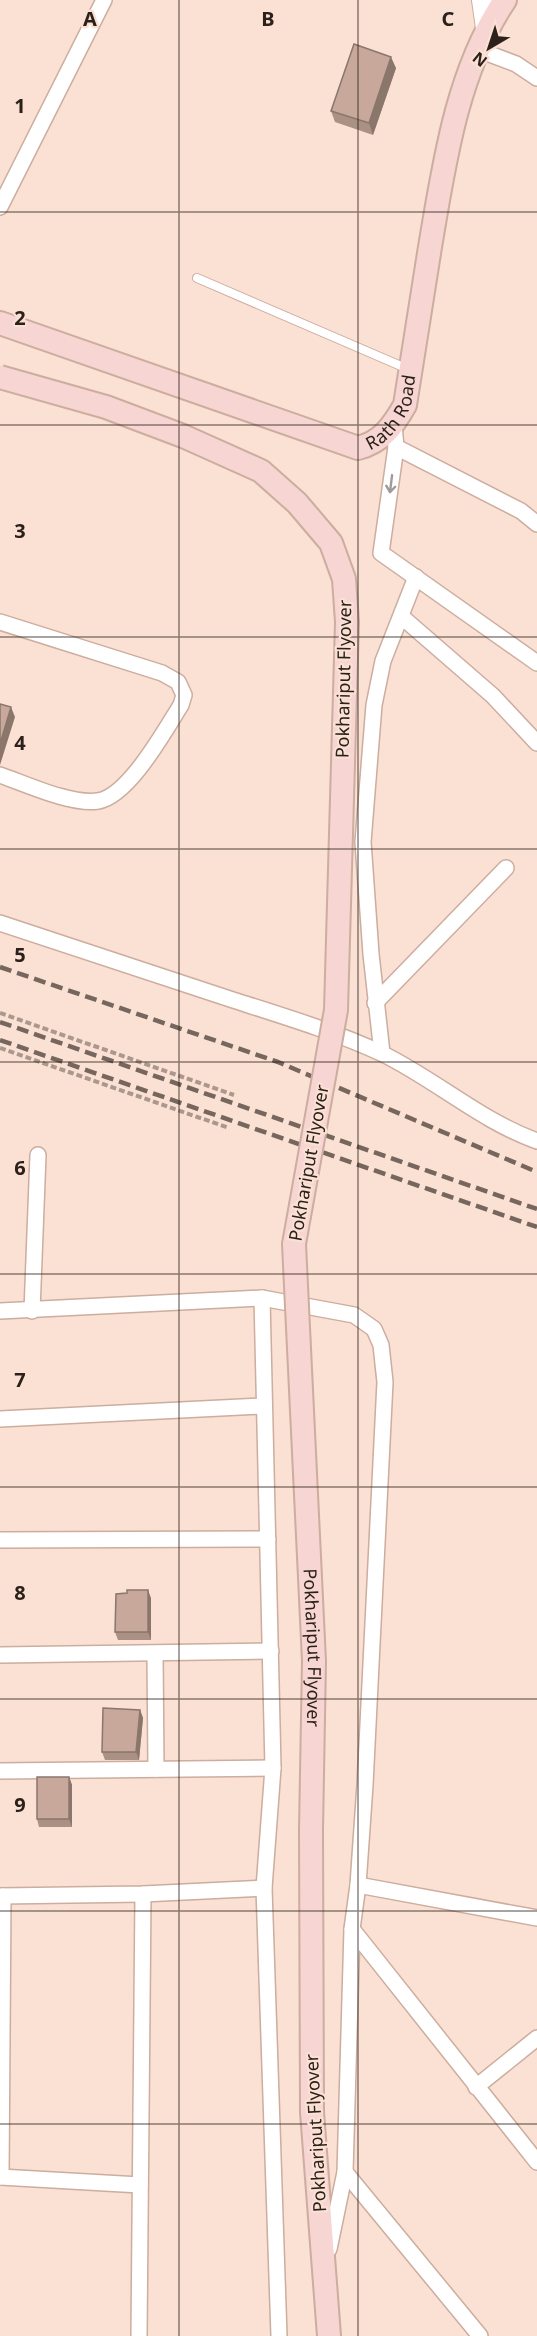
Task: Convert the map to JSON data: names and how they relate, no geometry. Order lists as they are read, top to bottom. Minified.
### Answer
{"streets":{"main road":["Rath Road","Pokhariput Flyover"]},"north":"bottom left","grid":{"columns":["A","B","C"],"rows":["1","2","3","4","5","6","7","8","9"]}}
